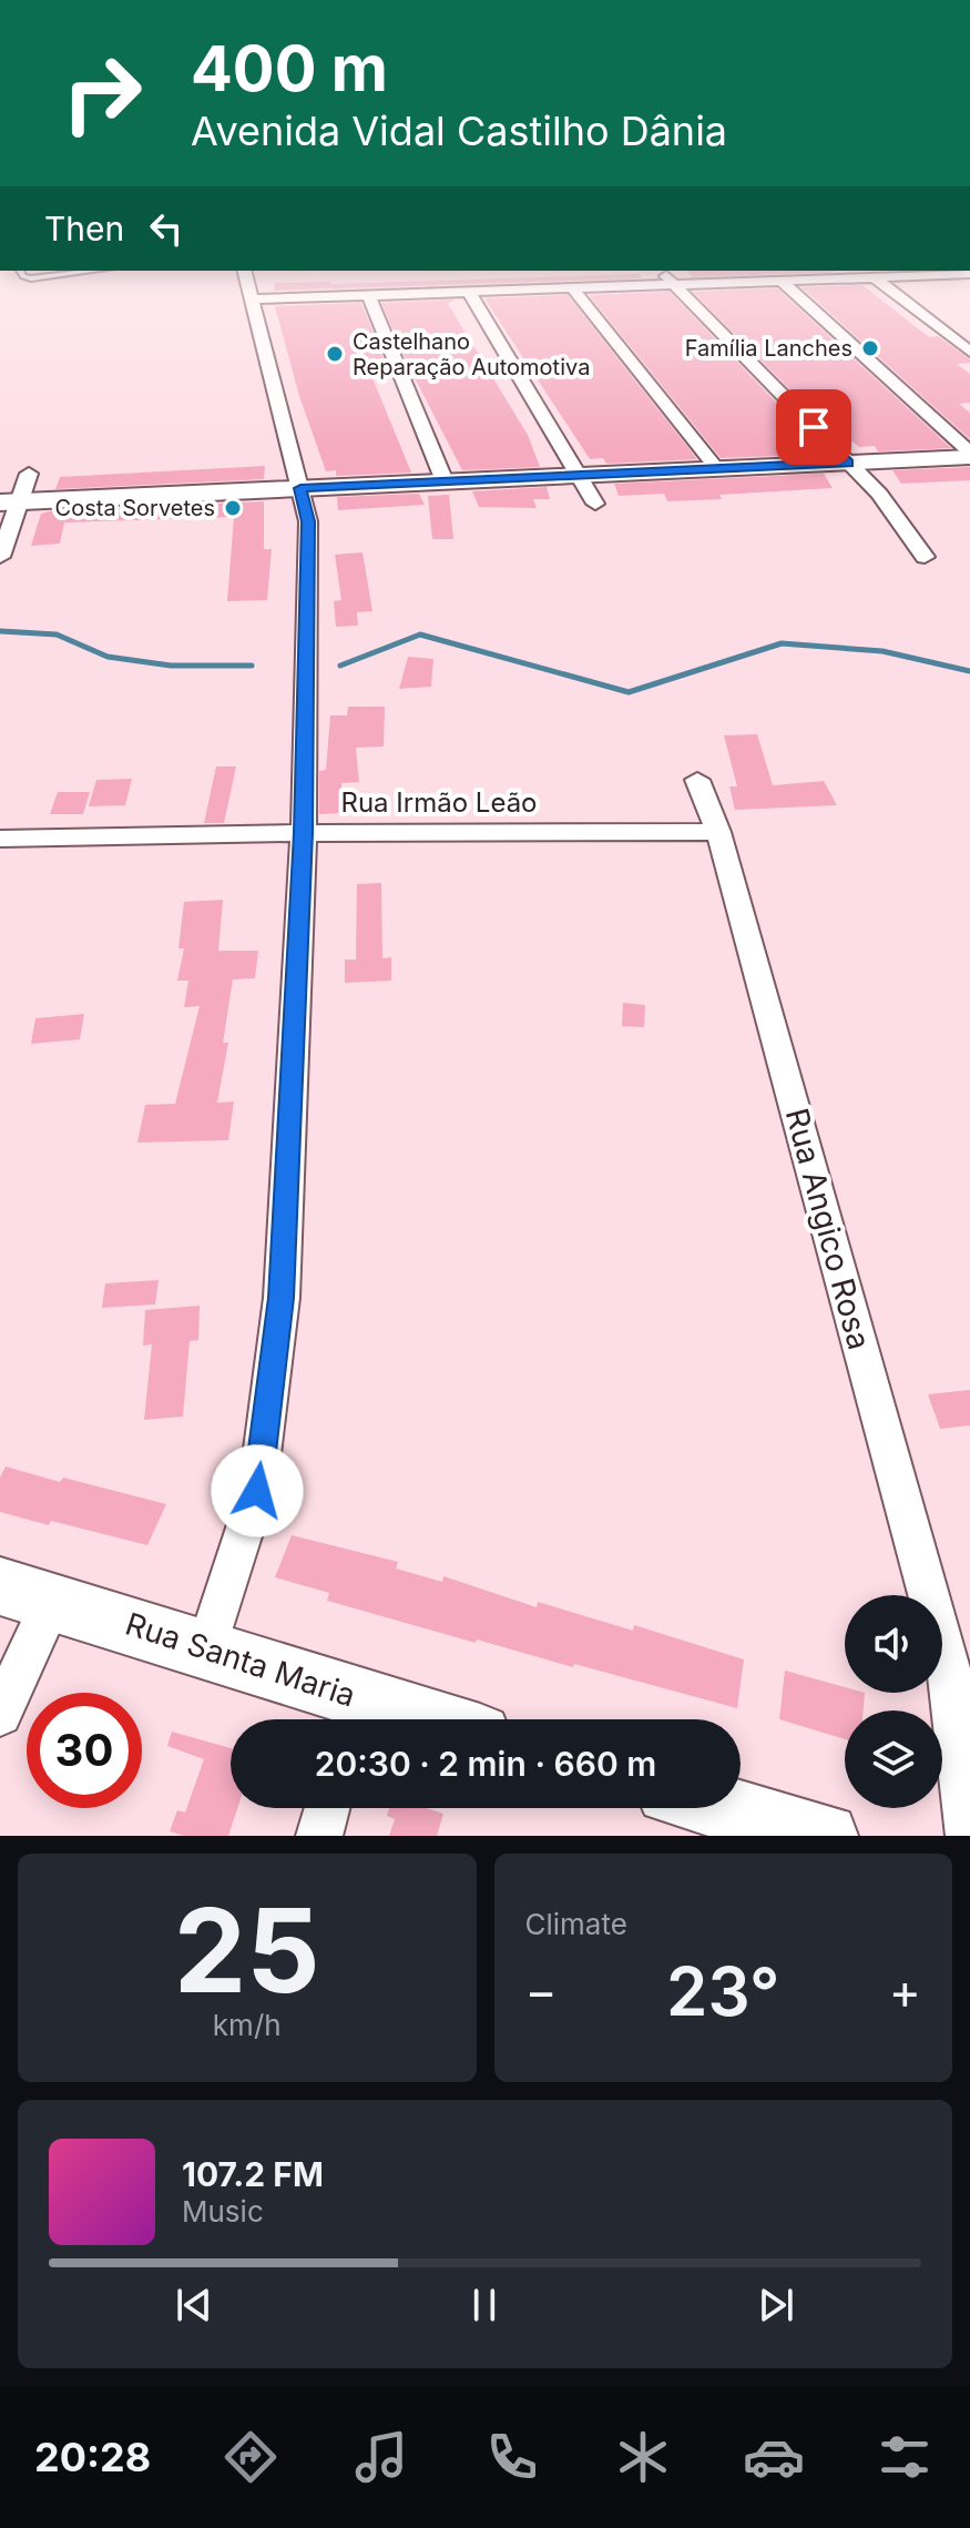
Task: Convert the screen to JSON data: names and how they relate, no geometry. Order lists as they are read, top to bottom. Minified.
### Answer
{"streets":{"street":["Rua Irmão Leão","Rua Angico Rosa","Rua Santa Maria"]},"crossings":[["Rua Irmão Leão","Rua Angico Rosa"]],"places":["Família Lanches","Castelhano Reparação Automotiva","Costa Sorvetes"],"page":{"turn":["400 m","Avenida Vidal Castilho Dânia"],"then":"Then","limit":"30","trip":"20:30 · 2 min · 660 m","tile":[["25","km/h"],"Climate"],"heat":["−","23°","+"],"song":["107.2 FM","Music"],"tabs":"20:28"}}
